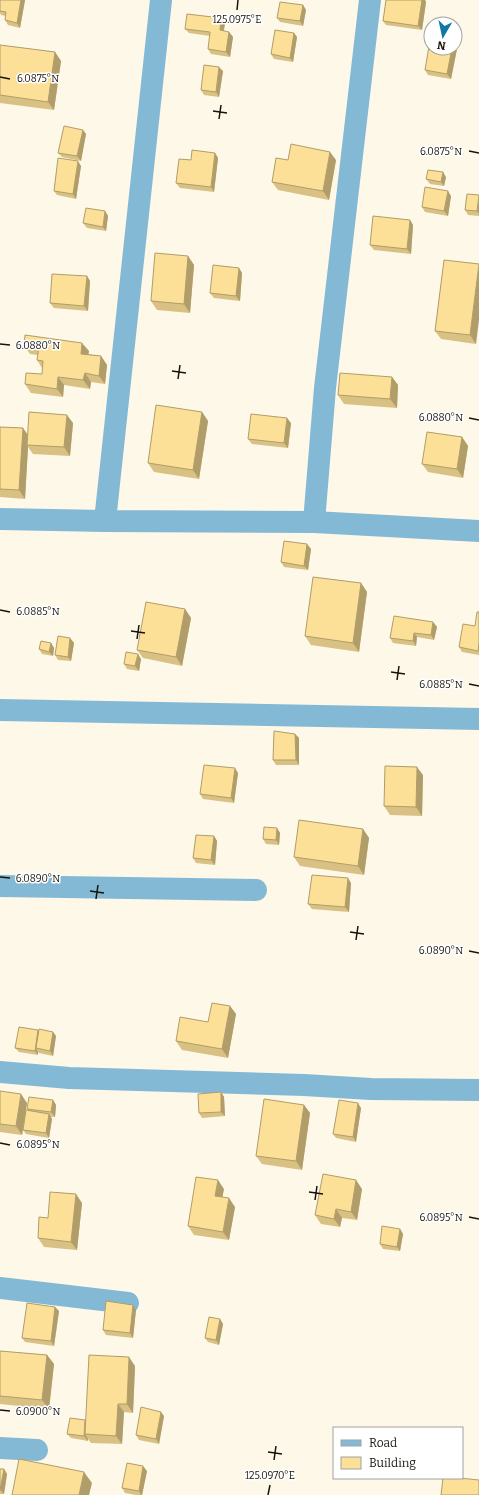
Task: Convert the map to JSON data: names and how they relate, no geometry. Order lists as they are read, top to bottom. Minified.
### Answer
{"legend":["Road","Building"],"north":"bottom","coordinates":["125.0975°E","6.0875°N","6.0880°N","6.0885°N","6.0890°N","6.0895°N","6.0900°N","125.0970°E"]}
